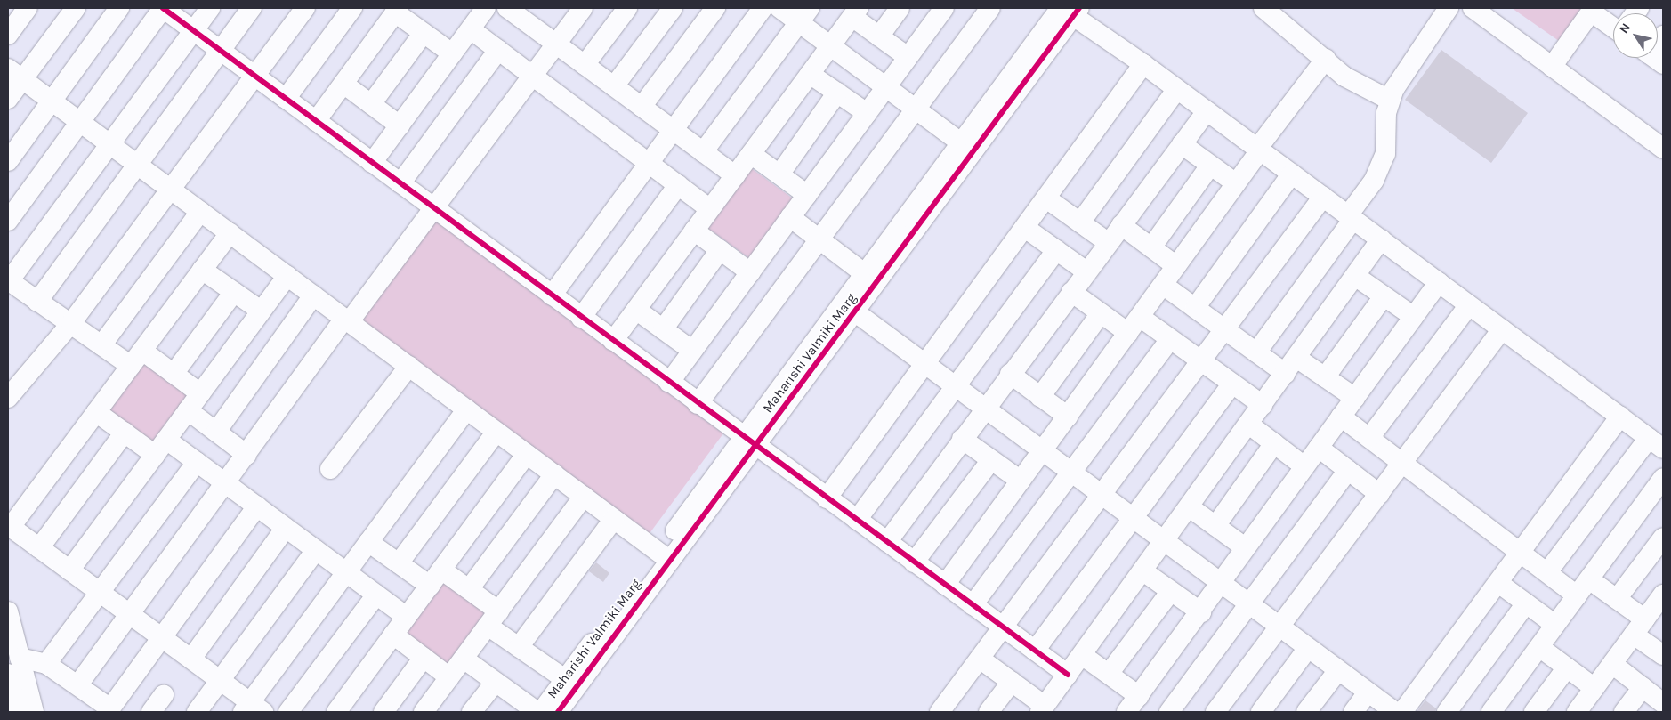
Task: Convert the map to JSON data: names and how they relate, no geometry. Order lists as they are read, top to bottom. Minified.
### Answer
{"streets":{"street":["Maharishi Valmiki Marg"]},"north":"top left"}
